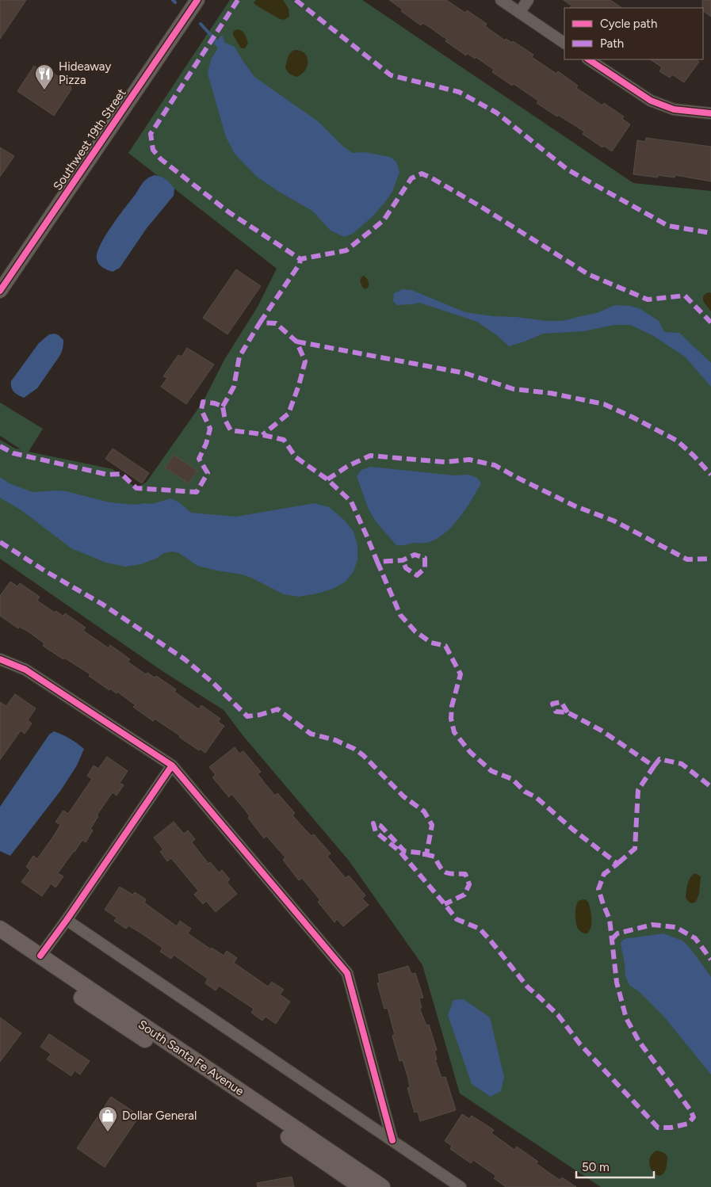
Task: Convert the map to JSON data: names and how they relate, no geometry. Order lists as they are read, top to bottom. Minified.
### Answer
{"streets":{"main road":["South Santa Fe Avenue"],"street":["Southwest 19th Street"]},"places":{"restaurant":["Hideaway Pizza"],"shop":["Dollar General"]},"legend":["Cycle path","Path"],"scale_bar":"50 m"}
